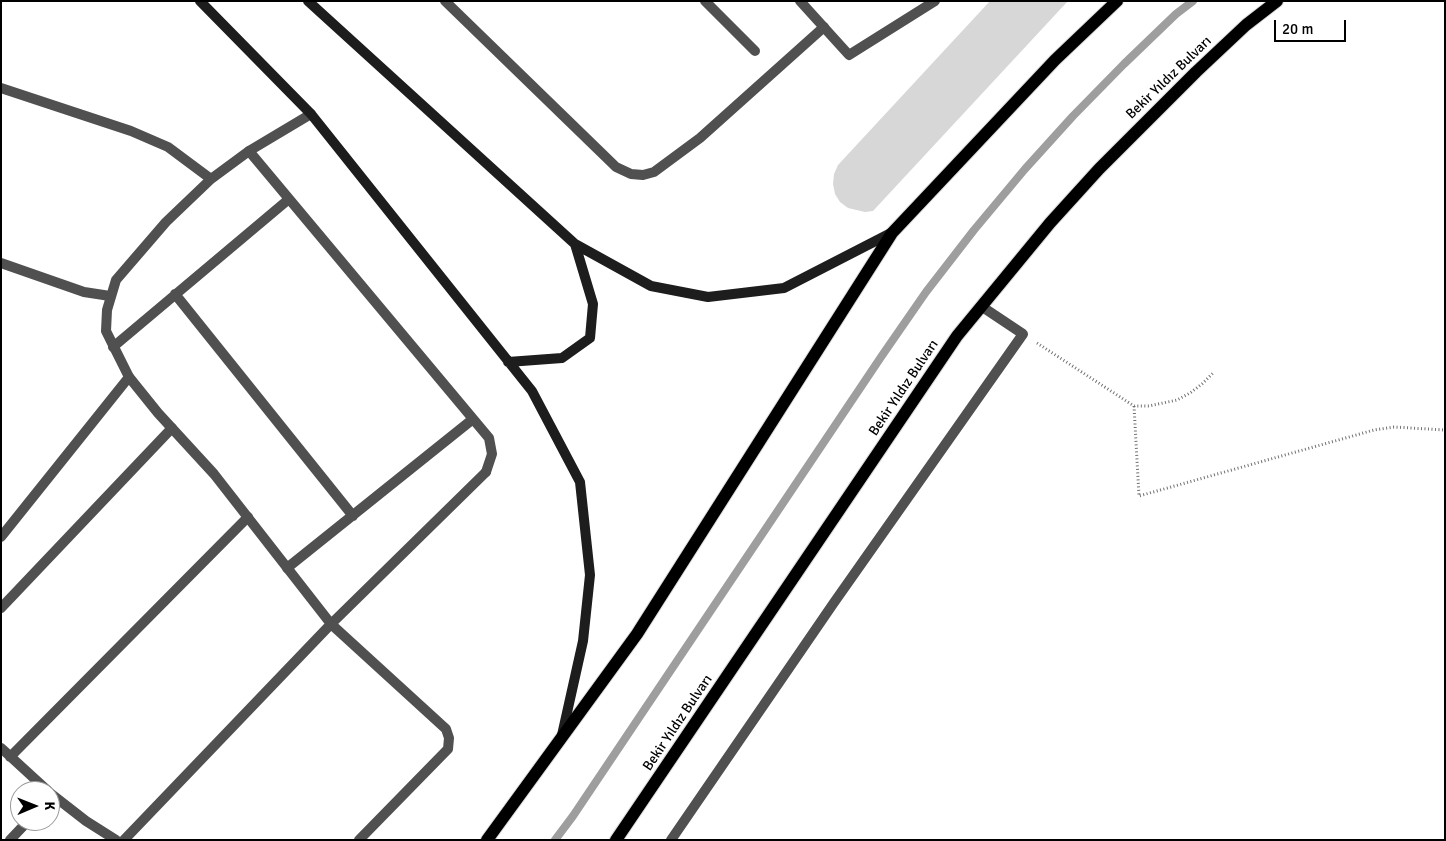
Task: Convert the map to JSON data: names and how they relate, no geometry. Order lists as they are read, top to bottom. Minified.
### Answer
{"streets":{"main road":["Bekir Yıldız Bulvarı"]},"scale_bar":"20 m","north":"right"}
